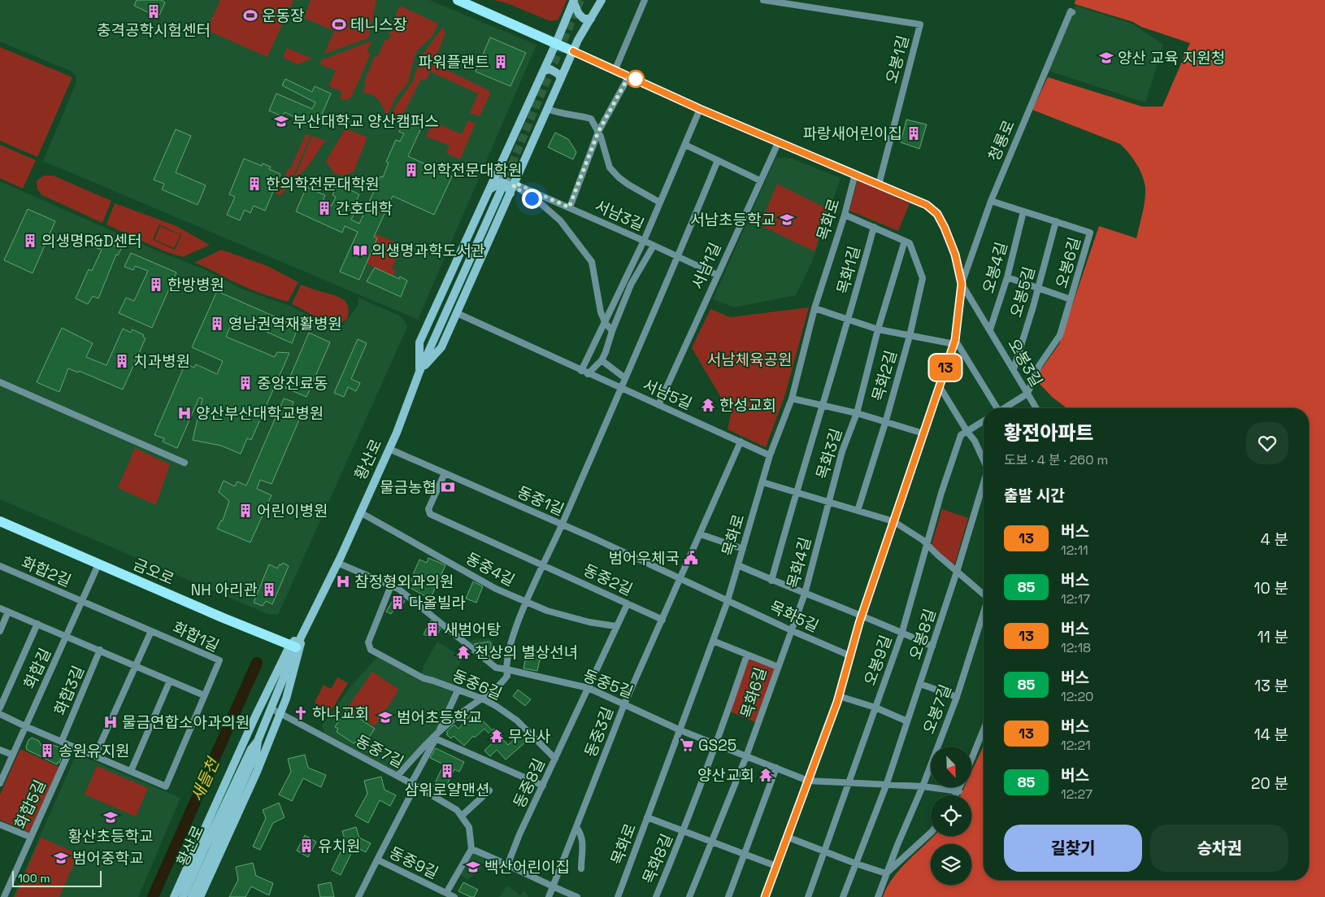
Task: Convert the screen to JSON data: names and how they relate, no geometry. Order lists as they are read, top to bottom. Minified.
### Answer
{"streets":{"main road":["황산로","금오로"],"street":["오봉1길","청룡로","서남3길","목화로","오봉6길","서남1길","오봉4길","목화1길","오봉5길","오봉3길","목화2길","서남5길","목화3길","동중1길","목화4길","동중4길","화합2길","동중2길","목화5길","오봉8길","화합1길","오봉9길","화합길","동중5길","동중6길","화합3길","목화6길","오봉7길","동중3길","동중7길","동중8길","화합5길","목화8길","동중9길"]},"crossings":[["청룡로","오봉6길"],["청룡로","오봉3길"],["서남3길","서남1길"],["서남3길","서남5길"],["목화로","목화2길"],["목화로","서남5길"],["목화로","목화3길"],["목화로","동중1길"],["목화로","목화4길"],["목화로","목화5길"],["목화로","동중5길"],["목화로","목화6길"],["목화로","목화8길"],["오봉6길","오봉4길"],["오봉6길","오봉5길"],["오봉6길","오봉3길"],["서남1길","서남5길"],["오봉4길","오봉3길"],["목화1길","목화2길"],["오봉5길","오봉3길"],["목화2길","목화3길"],["목화3길","목화4길"],["황산로","동중1길"],["황산로","동중4길"],["황산로","금오로"],["황산로","동중5길"],["황산로","동중7길"],["동중1길","동중2길"],["동중1길","목화5길"],["동중1길","동중3길"],["목화4길","목화5길"],["목화4길","목화6길"],["동중4길","동중8길"],["화합2길","화합1길"],["화합2길","화합길"],["금오로","화합길"],["동중2길","동중3길"],["동중2길","동중8길"],["오봉8길","오봉9길"],["화합1길","화합길"],["동중5길","동중6길"],["동중5길","목화6길"],["동중5길","동중3길"],["동중5길","동중8길"],["동중6길","동중8길"],["목화6길","목화8길"]],"water":["새들천"],"parks":["서남체육공원"],"places":{"building":["충격공학시험센터","파워플랜트","파랑새어린이집","의학전문대학원","한의학전문대학원","간호대학","의생명R&D센터","한방병원","영남권역재활병원","치과병원","중앙진료동","어린이병원","NH 아리관","다올빌라","새범어탕","송원유지원","삼위로얄맨션","유치원"],"sports":["운동장","테니스장"],"school or university":["양산 교육 지원청","부산대학교 양산캠퍼스","서남초등학교","범어초등학교","황산초등학교","범어중학교","백산어린이집"],"library":["의생명과학도서관"],"temple":["한성교회","천상의 별상선녀","무심사","양산교회"],"hospital":["양산부산대학교병원","참정형외과의원","물금연합소아과의원"],"bank":["물금농협"],"public building":["범어우체국"],"church":["하나교회"],"supermarket":["GS25"]},"lines":["bus line 13"],"scale_bar":"100 m","north":"bottom right","page":{"on_map":"13","heading":[["황전아파트","도보 · 4 분 · 260 m"],"출발 시간"],"list":[{"mark":"13","name":"버스","note":"12:11","value":"4 분"},{"mark":"85","name":"버스","note":"12:17","value":"10 분"},{"mark":"13","name":"버스","note":"12:18","value":"11 분"},{"mark":"85","name":"버스","note":"12:20","value":"13 분"},{"mark":"13","name":"버스","note":"12:21","value":"14 분"},{"mark":"85","name":"버스","note":"12:27","value":"20 분"}],"buttons":["길찾기","승차권"],"scale":"100 m"}}
